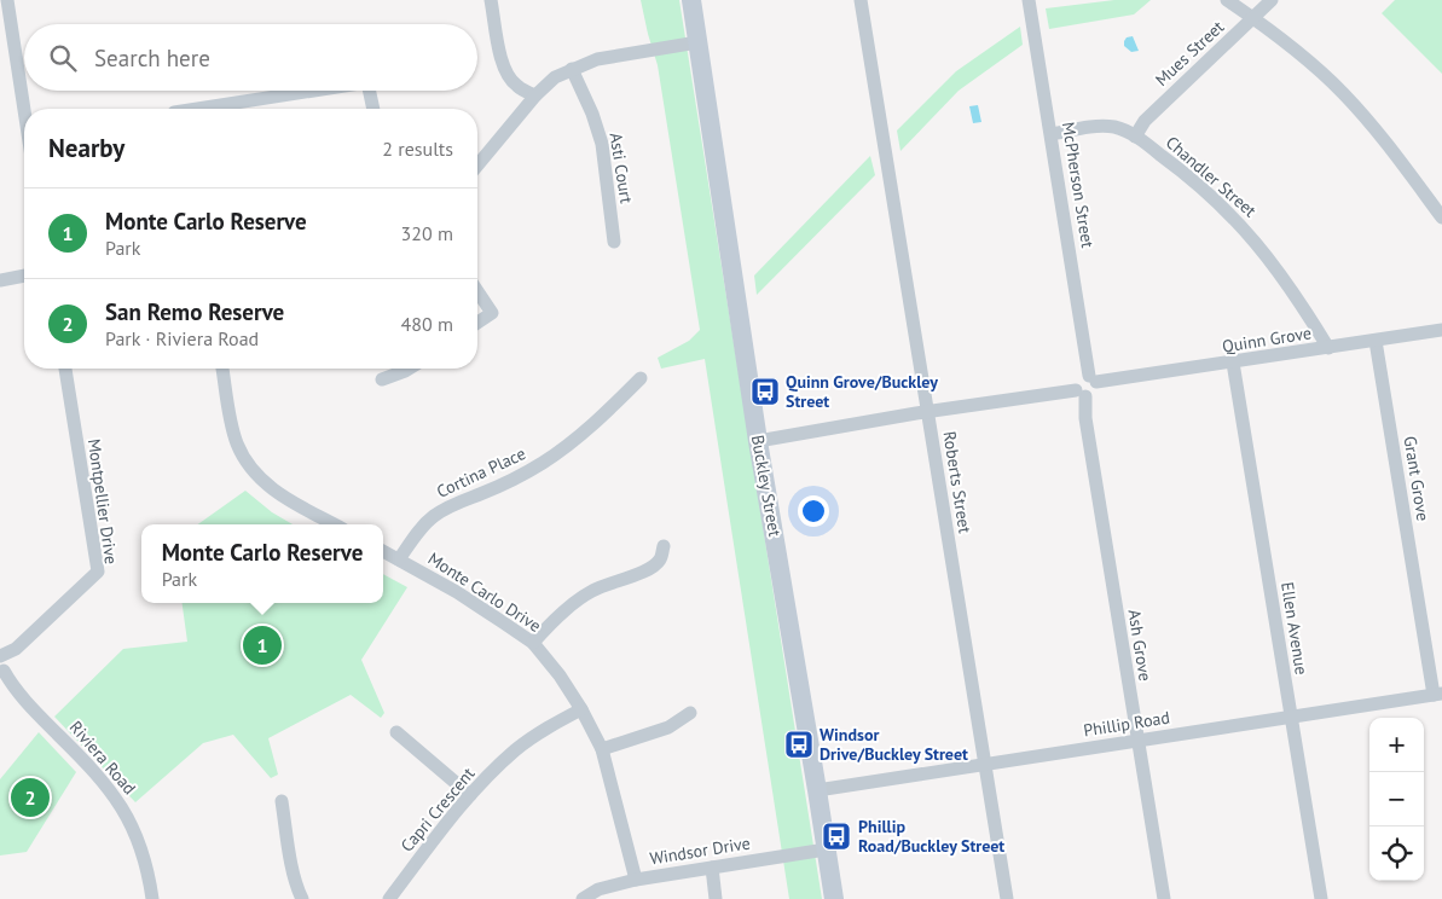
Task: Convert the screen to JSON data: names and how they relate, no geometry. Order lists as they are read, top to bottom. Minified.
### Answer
{"streets":{"main road":["Buckley Street"],"street":["Mues Street","Asti Court","Chandler Street","McPherson Street","Quinn Grove","Cortina Place","Grant Grove","Roberts Street","Montpellier Drive","Monte Carlo Drive","Ellen Avenue","Ash Grove","Phillip Road","Riviera Road","Capri Crescent","Windsor Drive"]},"crossings":[["Mues Street","Chandler Street"],["Chandler Street","McPherson Street"],["Chandler Street","Quinn Grove"],["McPherson Street","Quinn Grove"],["Quinn Grove","Grant Grove"],["Quinn Grove","Ellen Avenue"],["Cortina Place","Monte Carlo Drive"],["Grant Grove","Phillip Road"],["Roberts Street","Phillip Road"],["Buckley Street","Phillip Road"],["Buckley Street","Windsor Drive"],["Montpellier Drive","Riviera Road"],["Monte Carlo Drive","Capri Crescent"],["Monte Carlo Drive","Windsor Drive"],["Ellen Avenue","Phillip Road"],["Ash Grove","Phillip Road"]],"places":{"bus stop":["Quinn Grove/Buckley Street","Windsor Drive/Buckley Street","Phillip Road/Buckley Street"]},"page":{"search":"Search here","heading":["Nearby","2 results"],"list":[{"mark":"1","name":"Monte Carlo Reserve","note":"Park","value":"320 m"},{"mark":"2","name":"San Remo Reserve","note":"Park · Riviera Road","value":"480 m"}],"popup":["Monte Carlo Reserve","Park"],"pins":["1","2"],"map_buttons":["+","−"]}}
